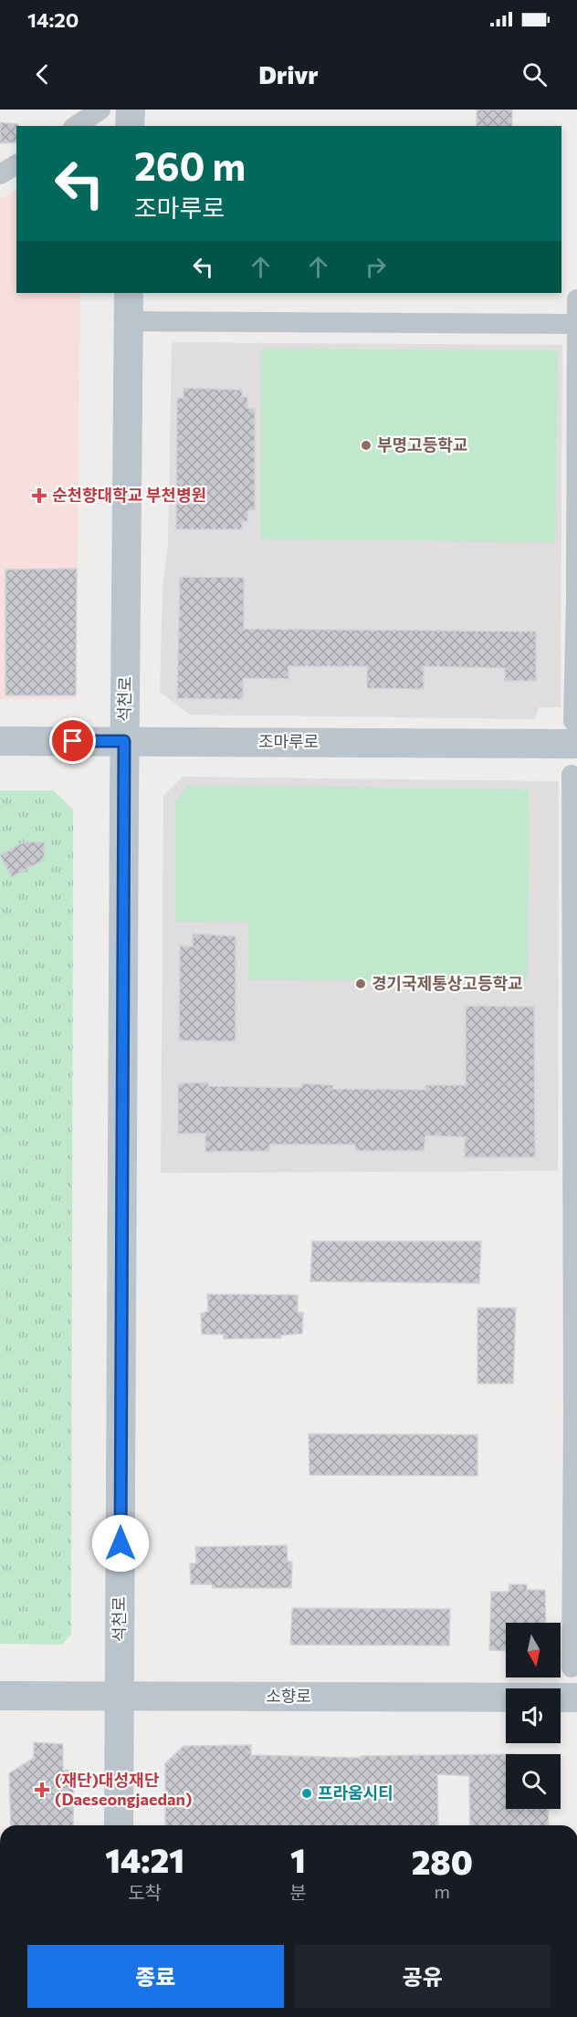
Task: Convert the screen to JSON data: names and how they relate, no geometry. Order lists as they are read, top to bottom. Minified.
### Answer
{"streets":{"street":["석천로","조마루로","소향로"]},"crossings":[["석천로","조마루로"],["석천로","소향로"]],"places":{"other":["부명고등학교","경기국제통상고등학교","프라움시티"],"health":["순천향대학교 부천병원","(재단)대성재단 (Daeseongjaedan)"]},"north":"bottom","page":{"status":"14:20","header":"Drivr","turn":["260 m","조마루로"],"eta":["14:21","도착","1","분","280","m"],"buttons":["종료","공유"]}}
